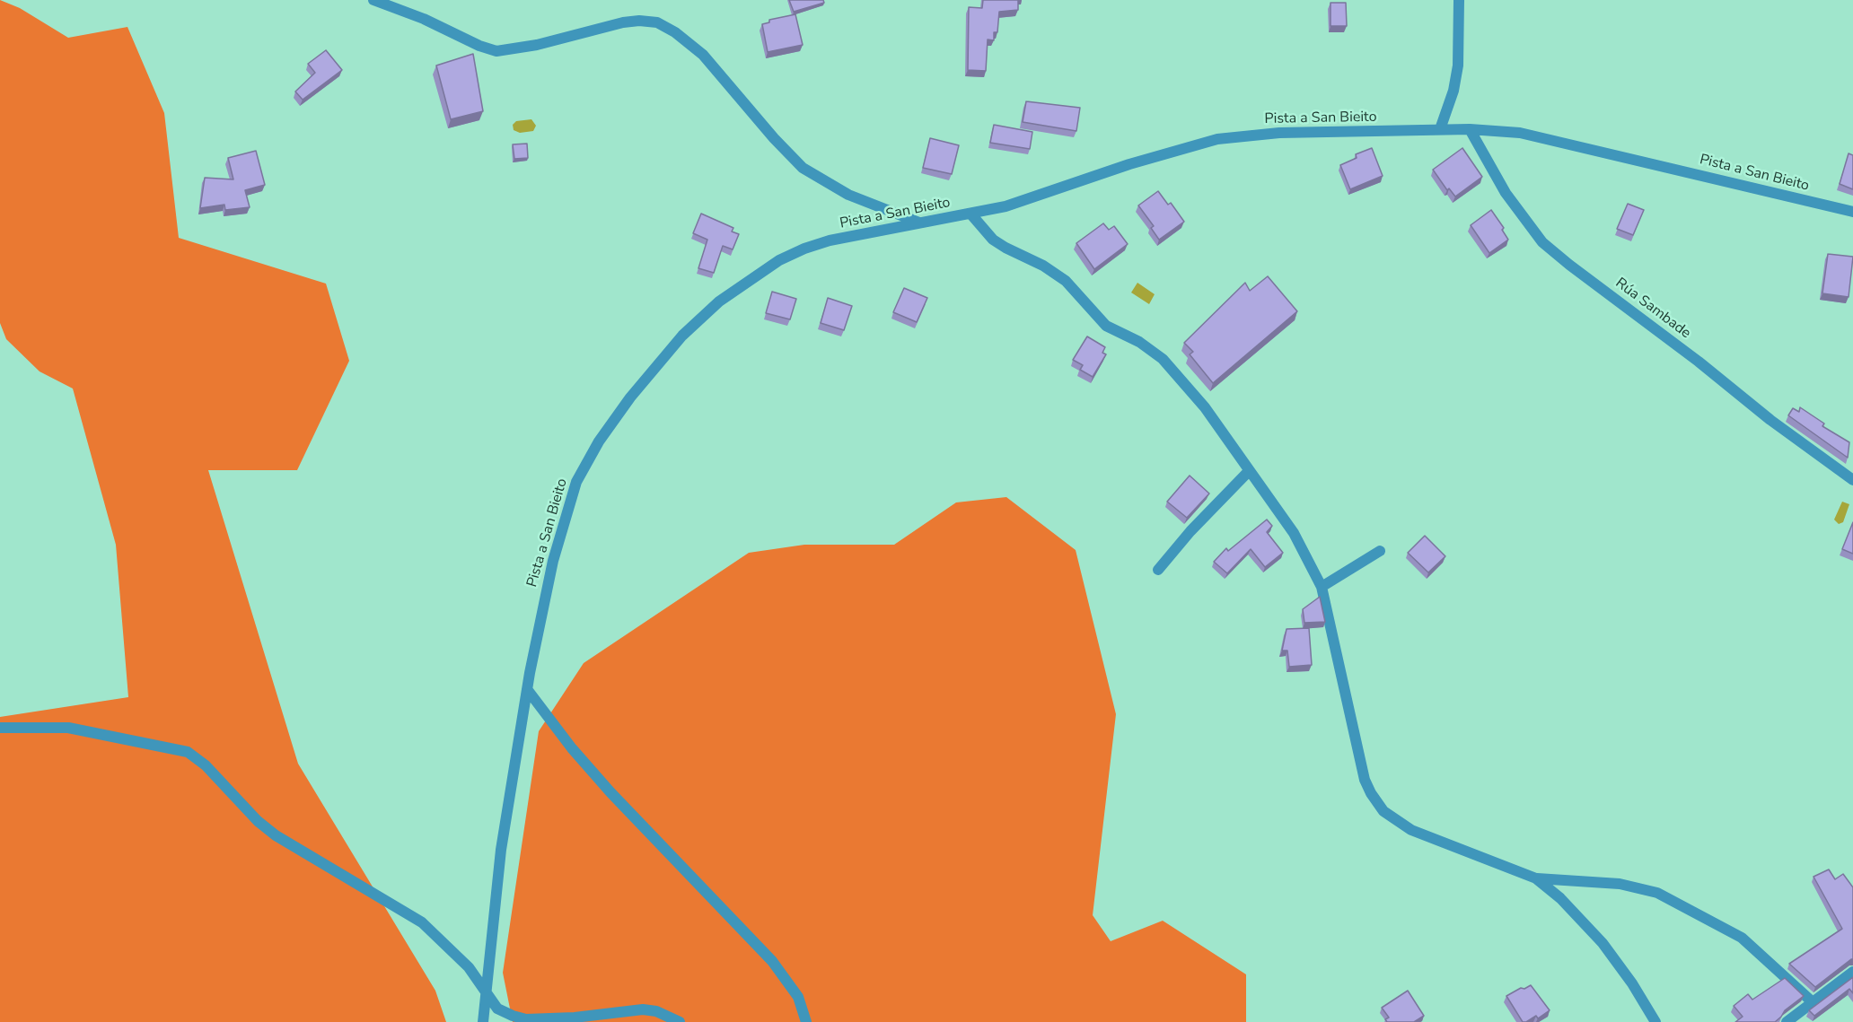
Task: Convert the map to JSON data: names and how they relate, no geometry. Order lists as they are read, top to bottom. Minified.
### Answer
{"streets":{"street":["Pista a San Bieito","Rúa Sambade"]},"crossings":[["Pista a San Bieito","Rúa Sambade"]]}
